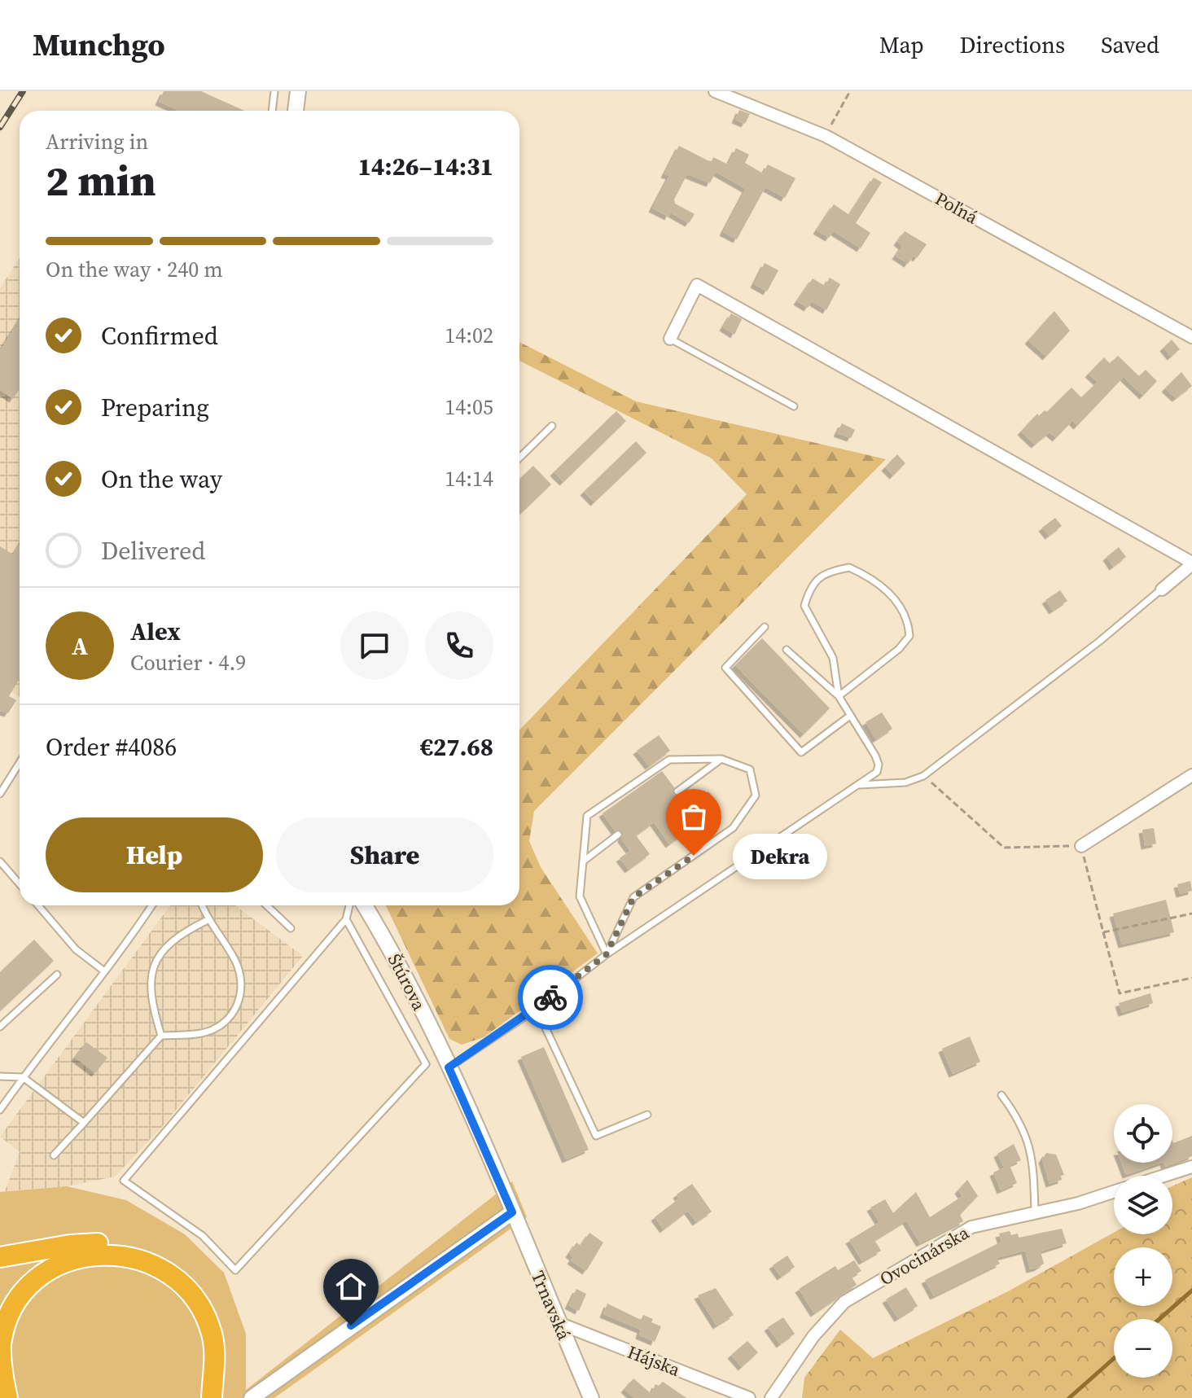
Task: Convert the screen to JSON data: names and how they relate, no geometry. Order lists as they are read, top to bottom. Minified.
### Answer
{"streets":{"street":["Poľná","Štúrova","Ovocinárska","Trnavská","Hájska"]},"crossings":[["Štúrova","Trnavská"],["Trnavská","Hájska"]],"places":["Dekra"],"page":{"header":"Munchgo","nav":["Map","Directions","Saved"],"heading":["2 min","Arriving in","14:26–14:31"],"panel":["Alex","Courier · 4.9","Order #4086","€27.68"],"bar":"On the way · 240 m","list":[["Confirmed","14:02"],["Preparing","14:05"],["On the way","14:14"],"Delivered"],"round":"A","buttons":["Help","Share"],"bubble":"Dekra","map_buttons":["+","−"]}}
